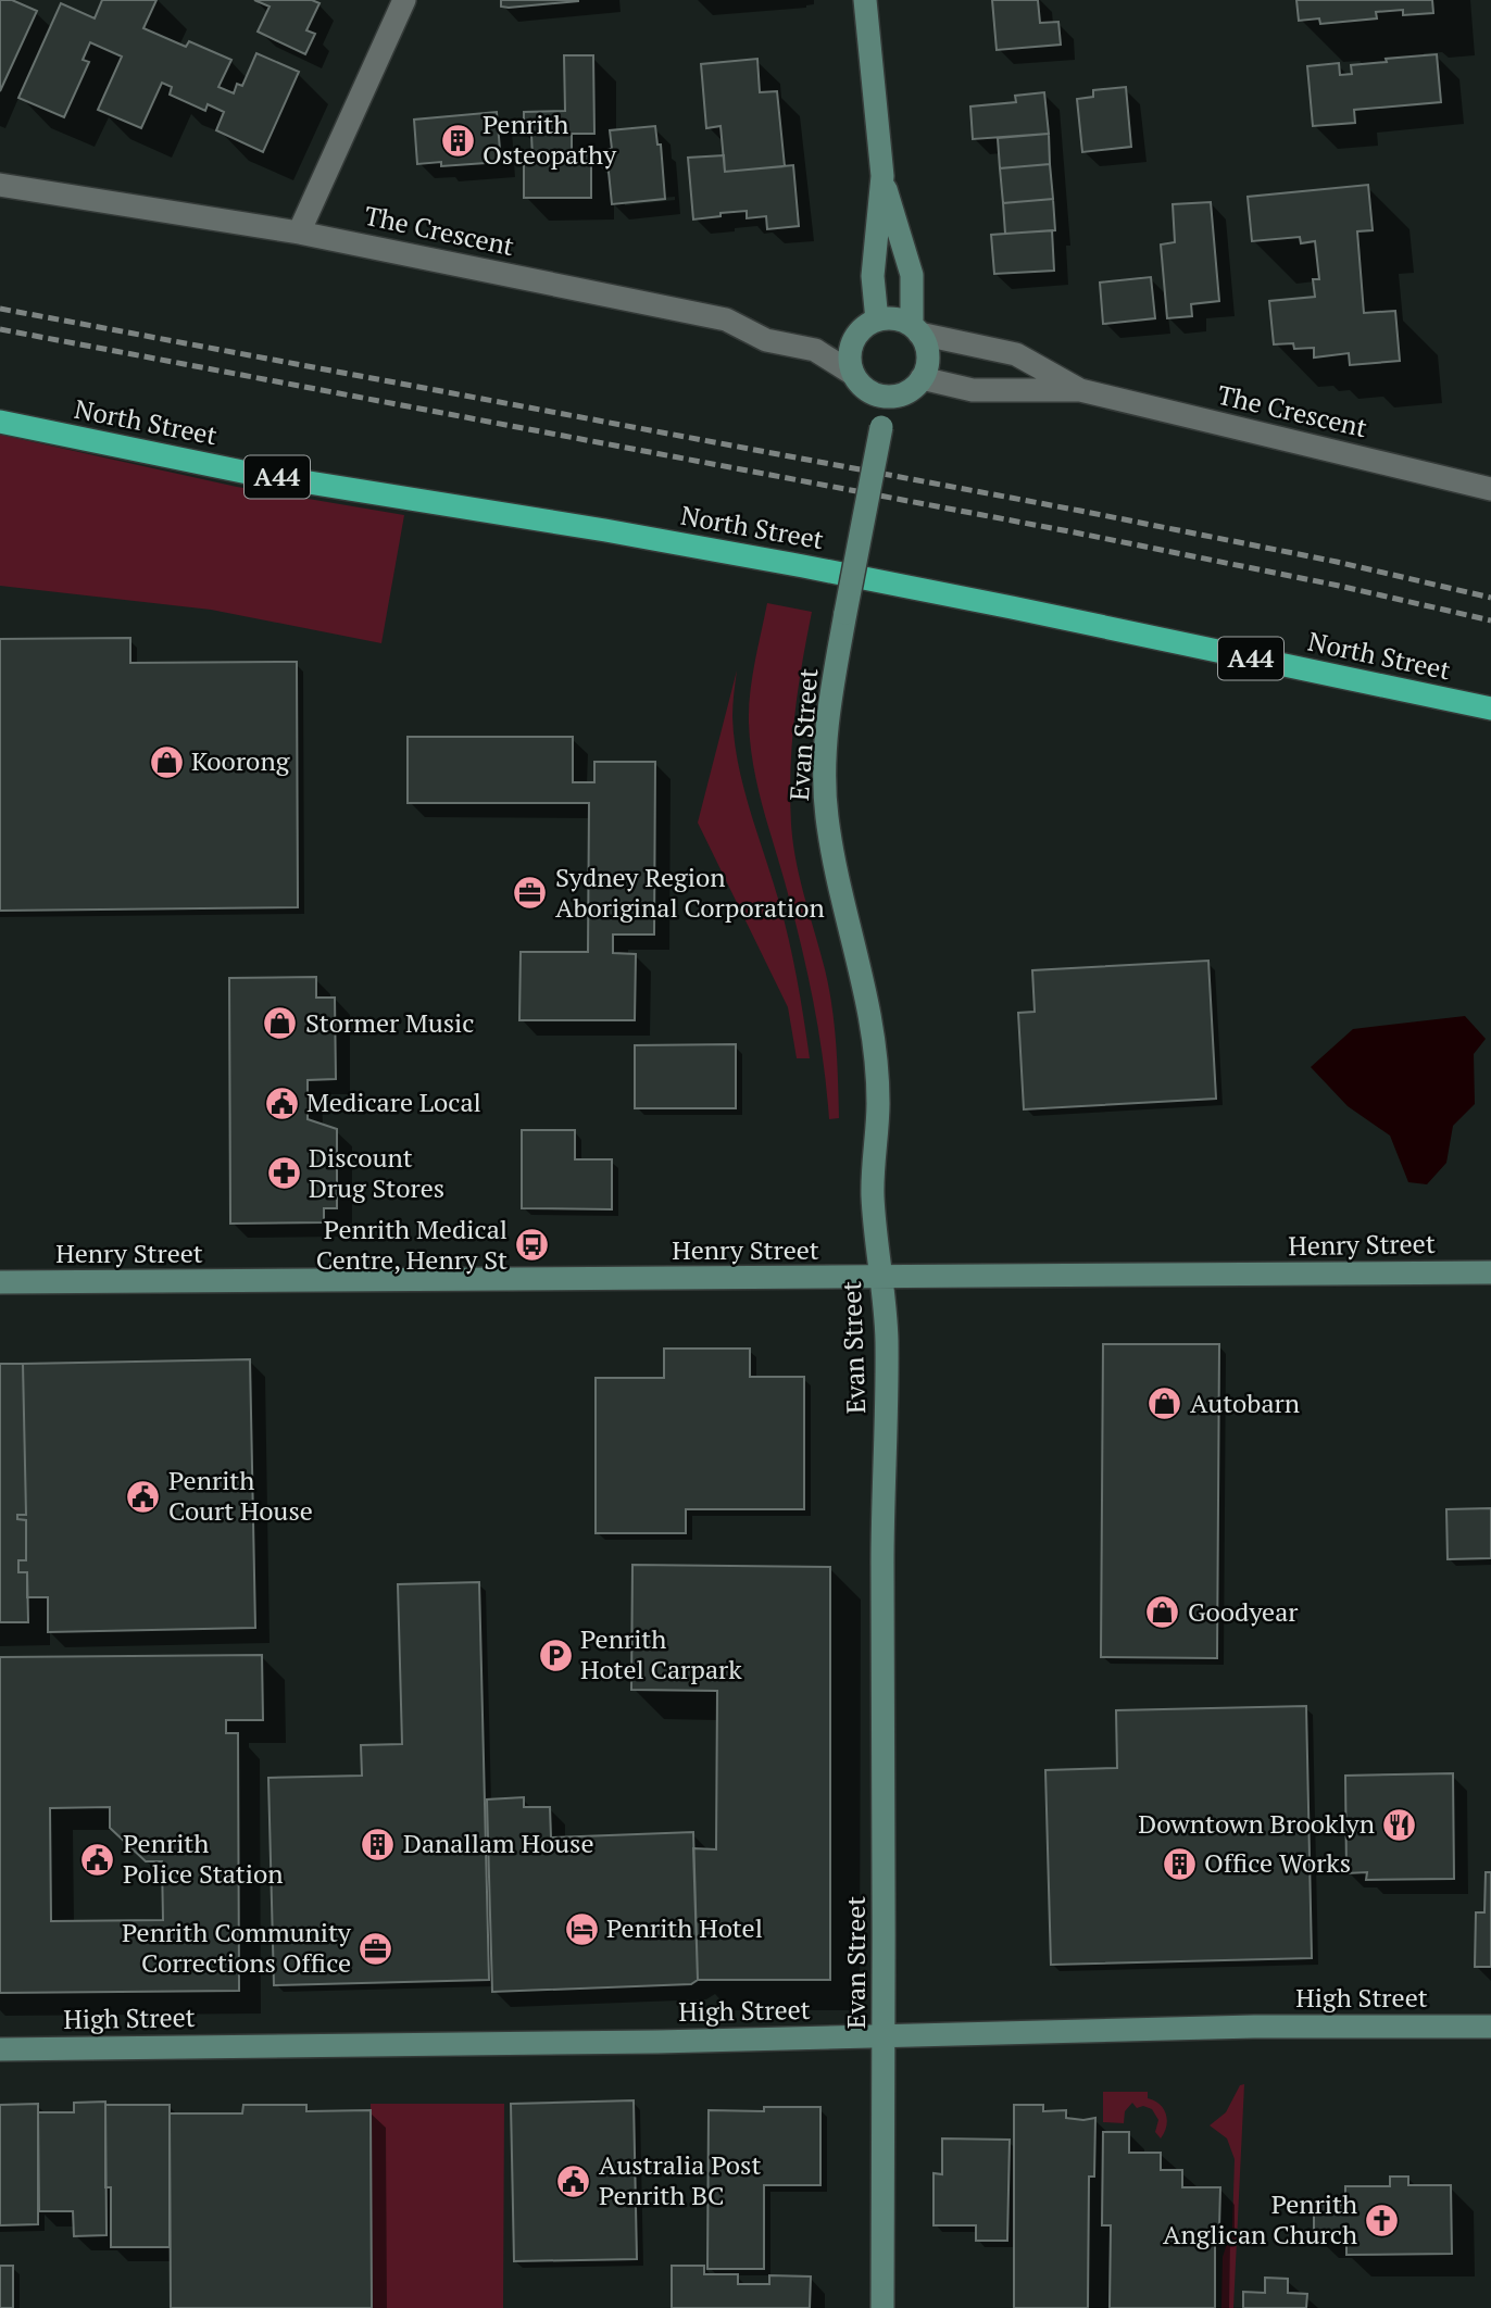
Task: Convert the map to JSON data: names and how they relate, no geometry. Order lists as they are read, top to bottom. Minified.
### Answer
{"streets":{"highway":["North Street","A44"],"street":["The Crescent","Evan Street","Henry Street","High Street"]},"crossings":[["The Crescent","Evan Street"],["Evan Street","Henry Street"],["Evan Street","High Street"]],"places":{"building":["Penrith Osteopathy","Danallam House","Office Works"],"shop":["Koorong","Stormer Music","Autobarn","Goodyear"],"office":["Sydney Region Aboriginal Corporation","Penrith Community Corrections Office"],"public building":["Medicare Local","Penrith Court House","Penrith Police Station","Australia Post Penrith BC"],"pharmacy":["Discount Drug Stores"],"bus stop":["Penrith Medical Centre, Henry St"],"parking":["Penrith Hotel Carpark"],"restaurant":["Downtown Brooklyn"],"hotel":["Penrith Hotel"],"church":["Penrith Anglican Church"]}}
